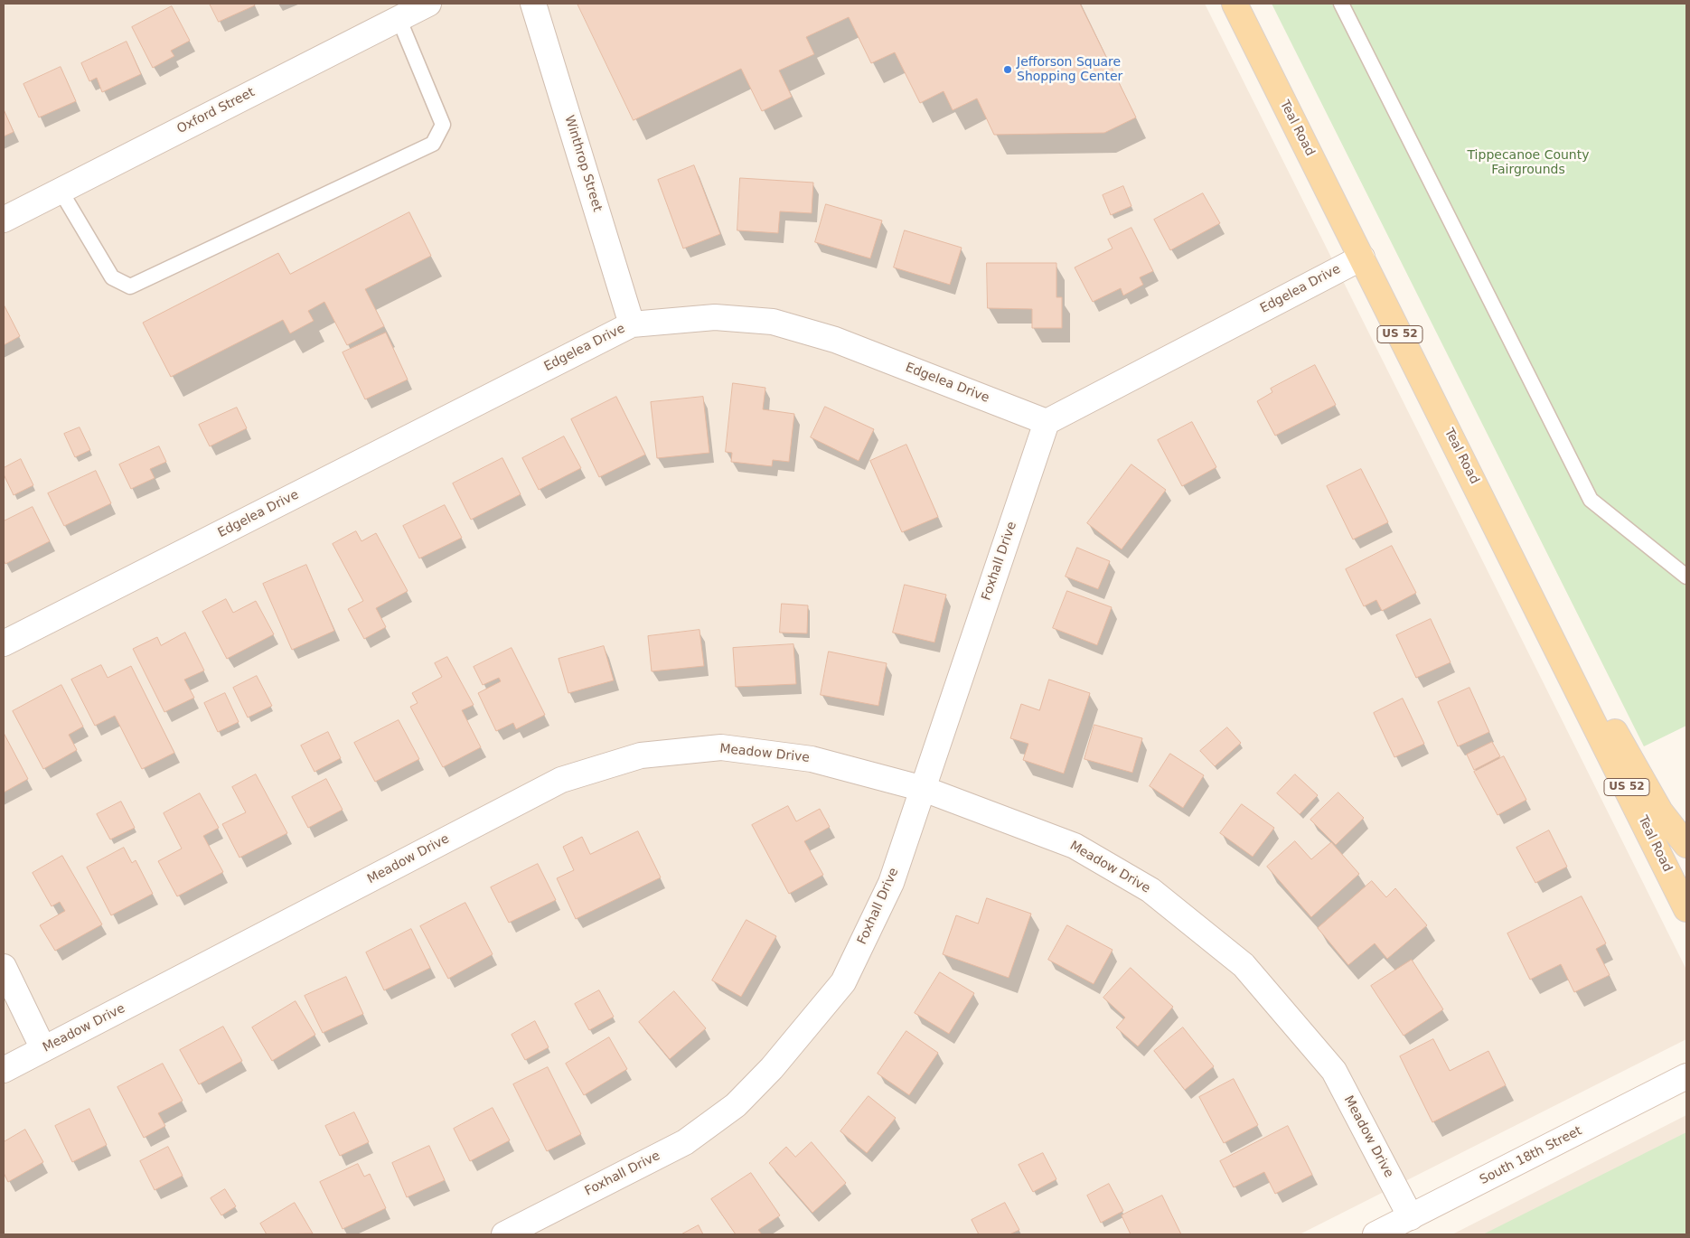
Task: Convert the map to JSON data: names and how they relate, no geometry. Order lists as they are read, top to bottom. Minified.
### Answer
{"streets":{"main road":["Teal Road","US 52"],"street":["Oxford Street","Winthrop Street","Edgelea Drive","Foxhall Drive","Meadow Drive","South 18th Street"]},"crossings":[["Teal Road","Edgelea Drive"],["Winthrop Street","Edgelea Drive"],["Edgelea Drive","Foxhall Drive"],["Foxhall Drive","Meadow Drive"],["Meadow Drive","South 18th Street"]],"parks":["Tippecanoe County Fairgrounds"],"places":["Jefforson Square Shopping Center"]}
